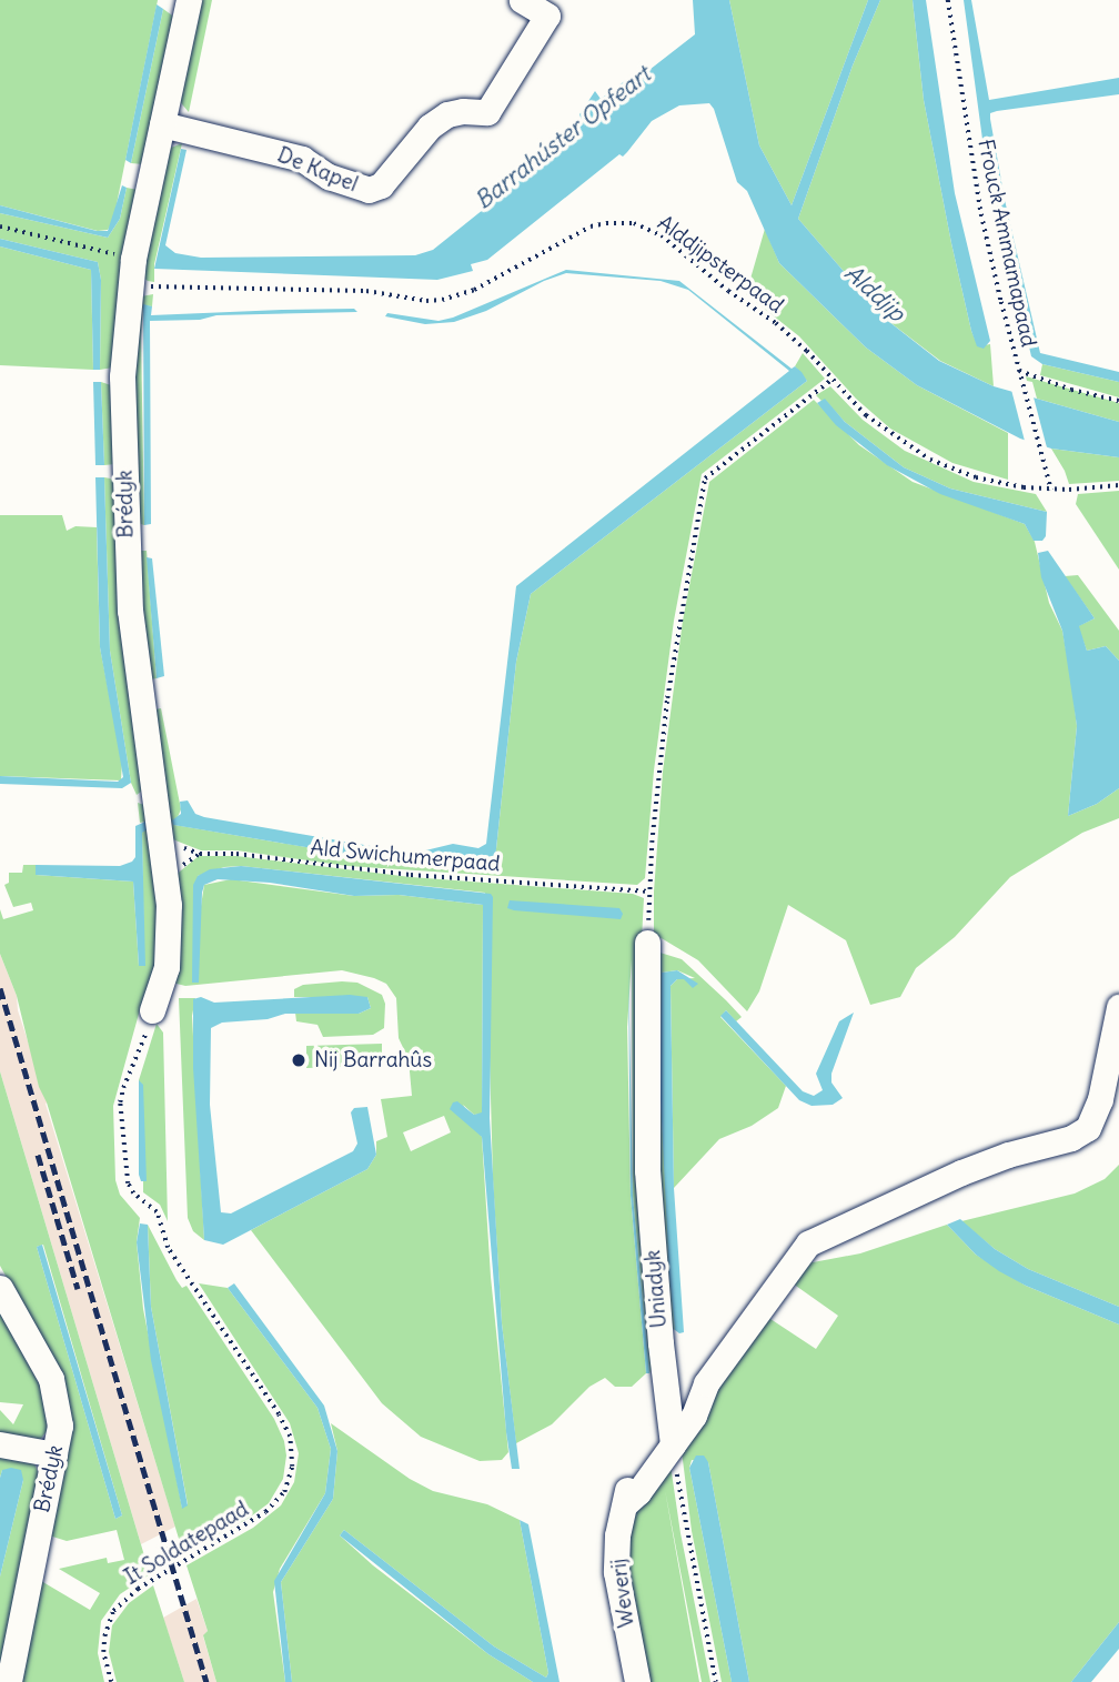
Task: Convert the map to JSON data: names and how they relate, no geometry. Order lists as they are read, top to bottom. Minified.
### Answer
{"streets":{"street":["De Kapel","Brédyk","Uniadyk","Weverij"],"path":["Frouck Ammamapaad","Alddjipsterpaad","Ald Swichumerpaad","It Soldatepaad"]},"crossings":[["De Kapel","Brédyk"],["Frouck Ammamapaad","Alddjipsterpaad"],["Alddjipsterpaad","Brédyk"],["Brédyk","Ald Swichumerpaad"],["Brédyk","It Soldatepaad"],["Uniadyk","Weverij"]],"water":["Barrahúster Opfeart","Alddjip"],"places":["Nij Barrahûs"]}
